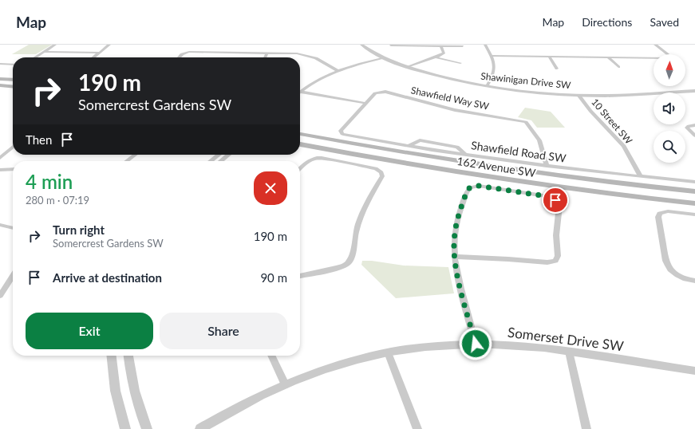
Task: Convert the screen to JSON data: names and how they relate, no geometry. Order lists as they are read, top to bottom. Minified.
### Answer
{"streets":{"main road":["162 Avenue SW"],"street":["Shawinigan Drive SW","Shawfield Way SW","10 Street SW","Shawfield Road SW","Somerset Drive SW"]},"crossings":[["Shawinigan Drive SW","10 Street SW"],["Shawfield Way SW","Shawfield Road SW"],["10 Street SW","Shawfield Road SW"]],"north":"top","page":{"header":"Map","nav":["Map","Directions","Saved"],"turn":["190 m","Somercrest Gardens SW"],"then":"Then","heading":["4 min","280 m · 07:19"],"list":[{"name":"Turn right","note":"Somercrest Gardens SW","value":"190 m"},{"name":"Arrive at destination","value":"90 m"}],"buttons":["Exit","Share"]}}
